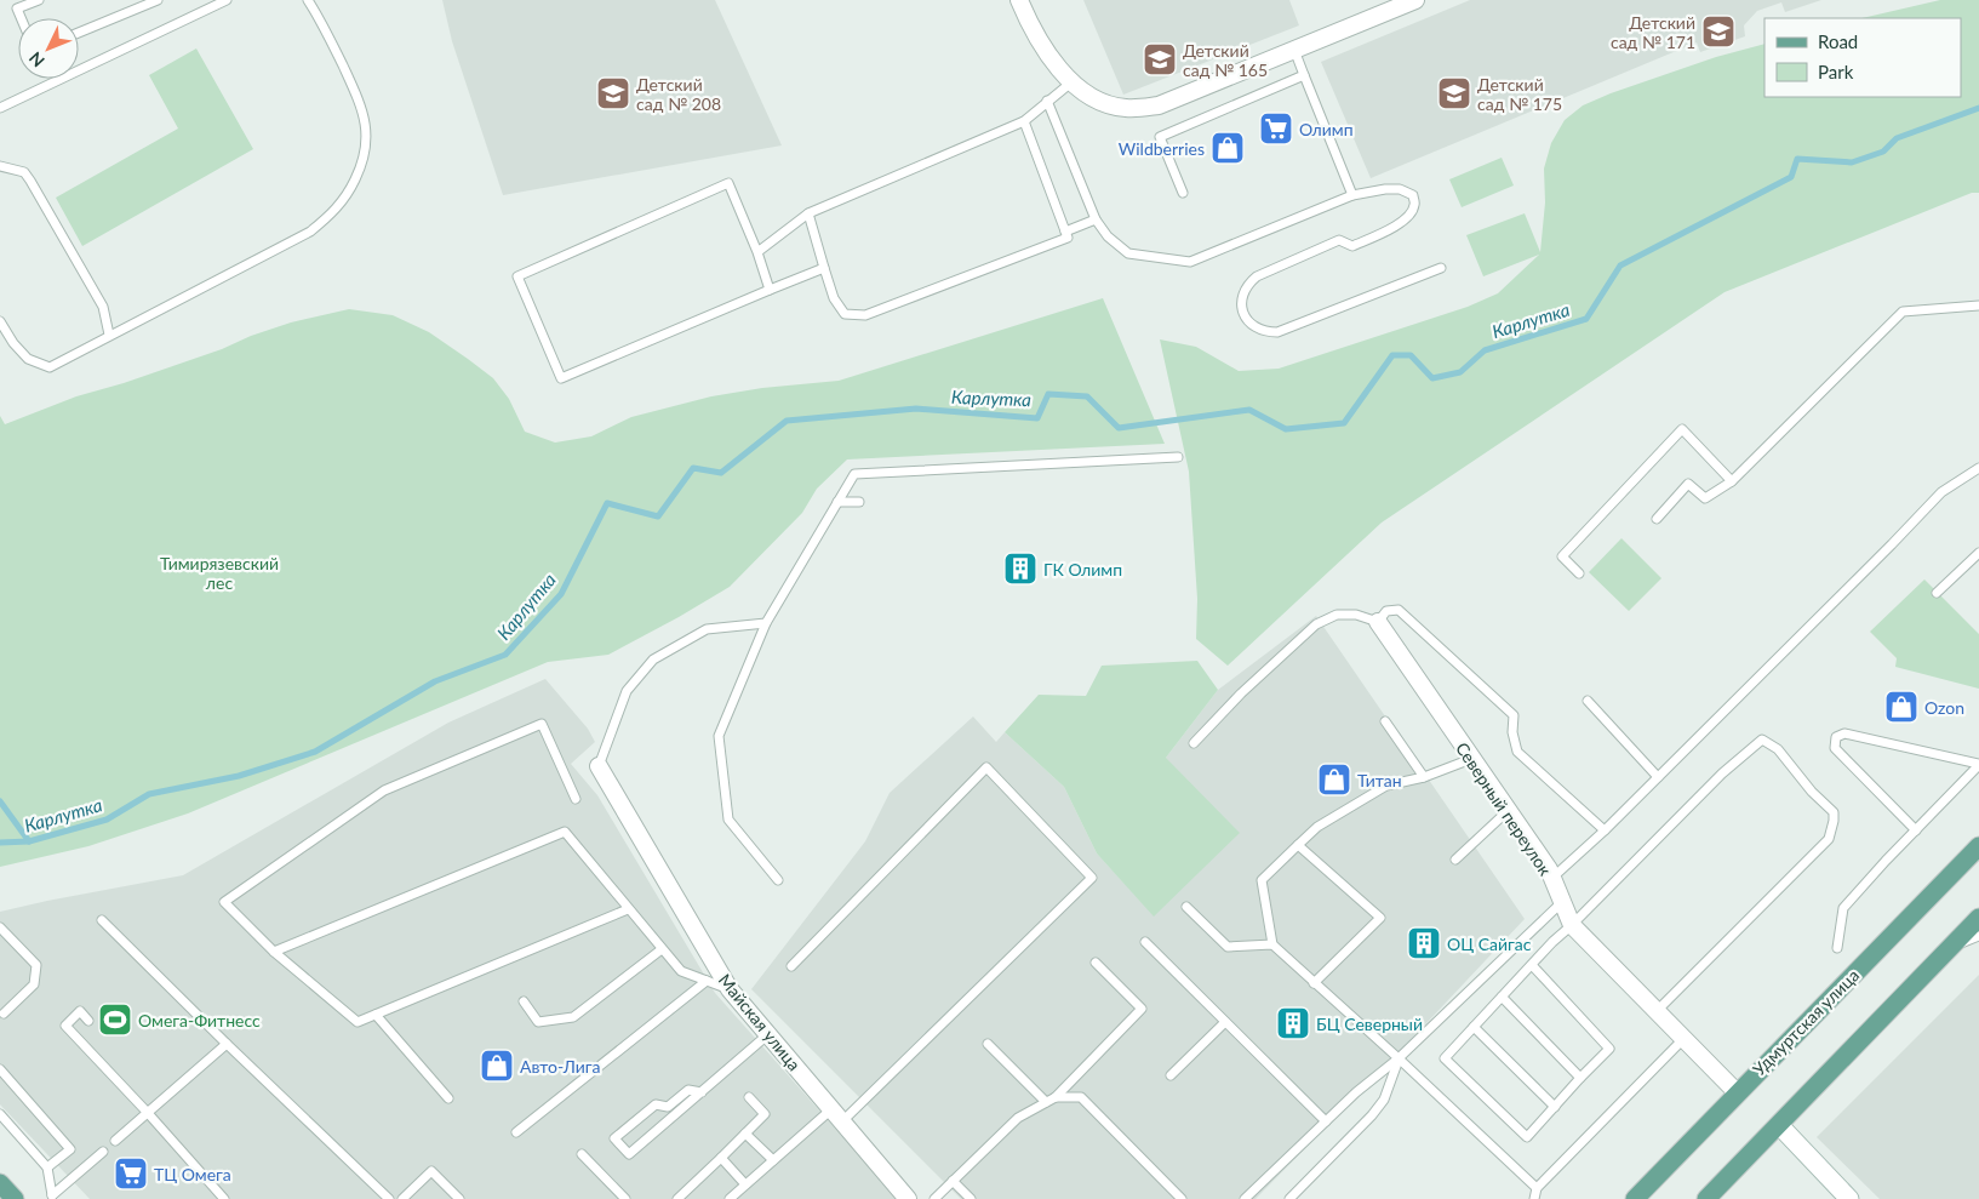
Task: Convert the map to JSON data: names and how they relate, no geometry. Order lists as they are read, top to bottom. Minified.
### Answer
{"streets":{"main road":["Удмуртская улица"],"street":["Северный переулок","Майская улица"]},"crossings":[["Северный переулок","Удмуртская улица"]],"water":["Карлутка"],"parks":["Тимирязевский лес"],"places":{"school or university":["Детский сад № 171","Детский сад № 165","Детский сад № 208","Детский сад № 175"],"supermarket":["Олимп","ТЦ Омега"],"shop":["Wildberries","Ozon","Титан","Авто-Лига"],"building":["ГК Олимп","ОЦ Сайгас","БЦ Северный"],"sports":["Омега-Фитнесс"]},"legend":["Road","Park"],"north":"bottom left"}
